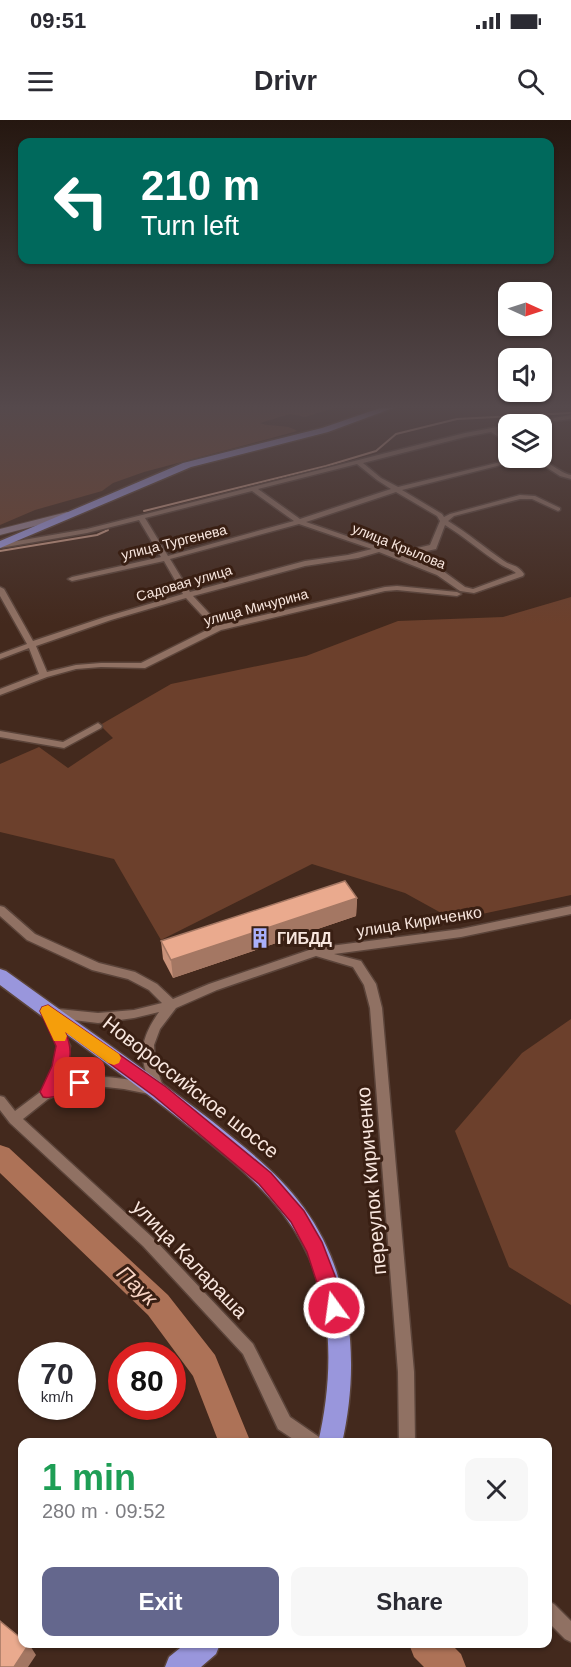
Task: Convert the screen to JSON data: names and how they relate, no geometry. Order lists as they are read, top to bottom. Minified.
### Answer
{"streets":{"highway":["Новороссийское шоссе"],"street":["улица Тургенева","улица Крылова","Садовая улица","улица Мичурина","улица Кириченко","переулок Кириченко","улица Калараша"]},"crossings":[["улица Тургенева","улица Крылова"],["улица Крылова","Садовая улица"],["улица Кириченко","Новороссийское шоссе"],["улица Кириченко","переулок Кириченко"]],"water":["Паук"],"places":{"building":["ГИБДД"]},"north":"right","page":{"status":"09:51","header":"Drivr","turn":["210 m","Turn left"],"speed":"70 km/h","limit":"80","heading":["1 min","280 m · 09:52"],"buttons":["Exit","Share"]}}
